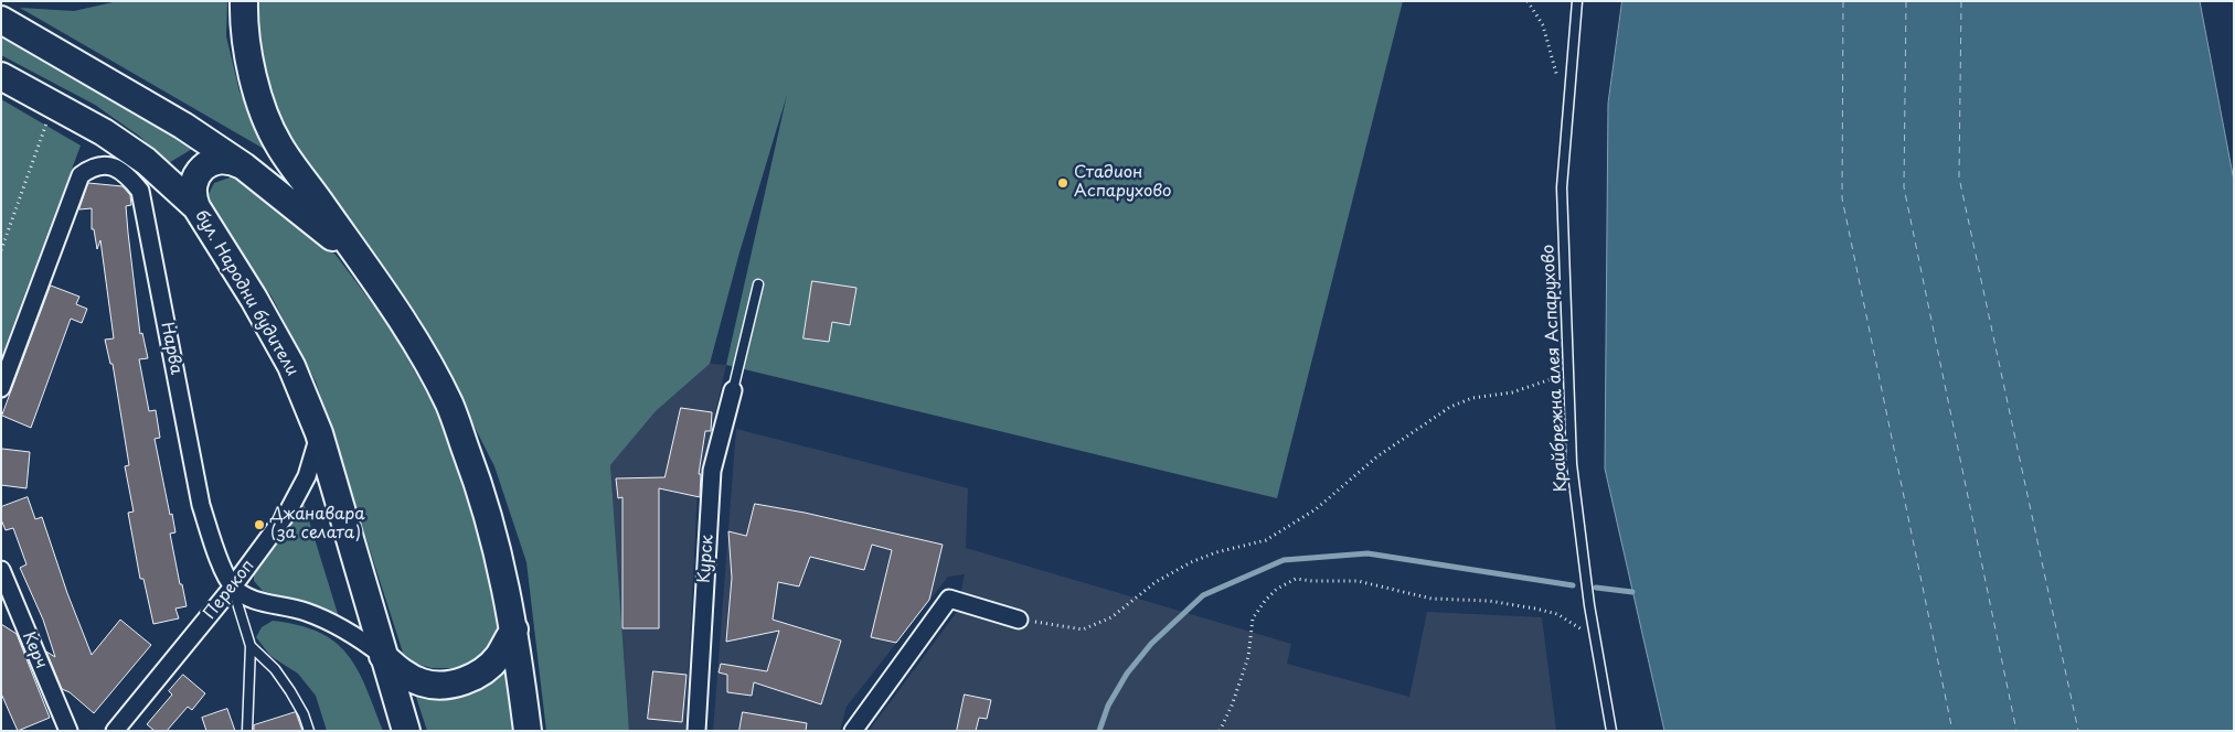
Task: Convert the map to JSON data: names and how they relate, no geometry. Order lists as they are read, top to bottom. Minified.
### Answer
{"streets":{"main road":["бул. Народни будители"],"street":["Нарва","Курск","Перекоп","Керч"],"lane":["Крайбрежна алея Аспарухово"]},"crossings":[["бул. Народни будители","Перекоп"],["Нарва","Перекоп"]],"places":["Стадион Аспарухово","Джанавара (за селата)"]}
